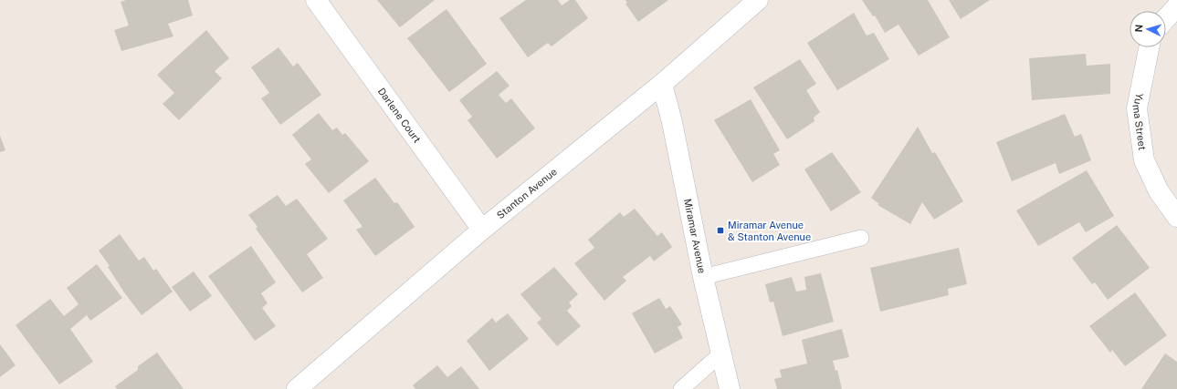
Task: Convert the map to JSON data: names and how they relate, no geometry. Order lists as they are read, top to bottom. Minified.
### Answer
{"streets":{"street":["Darlene Court","Yuma Street","Stanton Avenue","Miramar Avenue"]},"crossings":[["Darlene Court","Stanton Avenue"],["Stanton Avenue","Miramar Avenue"]],"places":{"transit":["Miramar Avenue & Stanton Avenue"]},"north":"left"}
